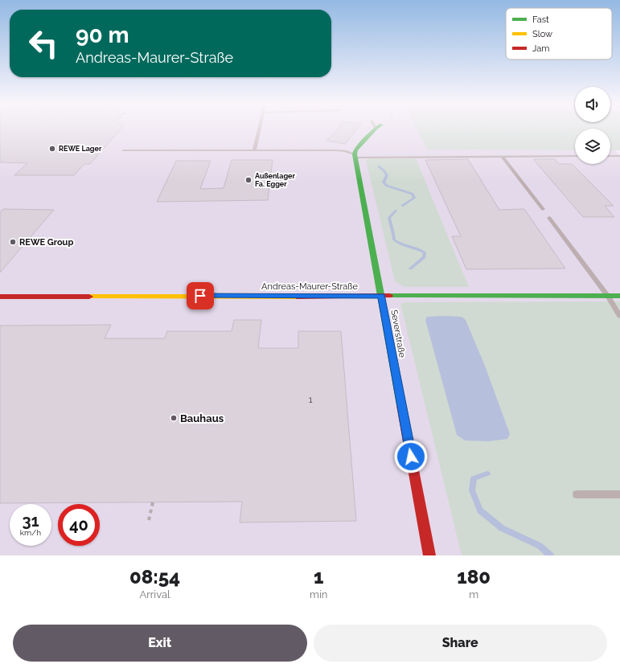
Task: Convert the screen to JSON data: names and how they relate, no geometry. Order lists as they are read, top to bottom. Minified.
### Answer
{"streets":{"street":["Andreas-Maurer-Straße","Severstraße"]},"crossings":[["Andreas-Maurer-Straße","Severstraße"]],"places":["REWE Lager","Außenlager Fa. Egger","REWE Group","Bauhaus"],"house_numbers":["1"],"legend":["Fast","Slow","Jam"],"page":{"turn":["90 m","Andreas-Maurer-Straße"],"speed":"31 km/h","limit":"40","eta":["08:54","Arrival","1","min","180","m"],"buttons":["Exit","Share"]}}
